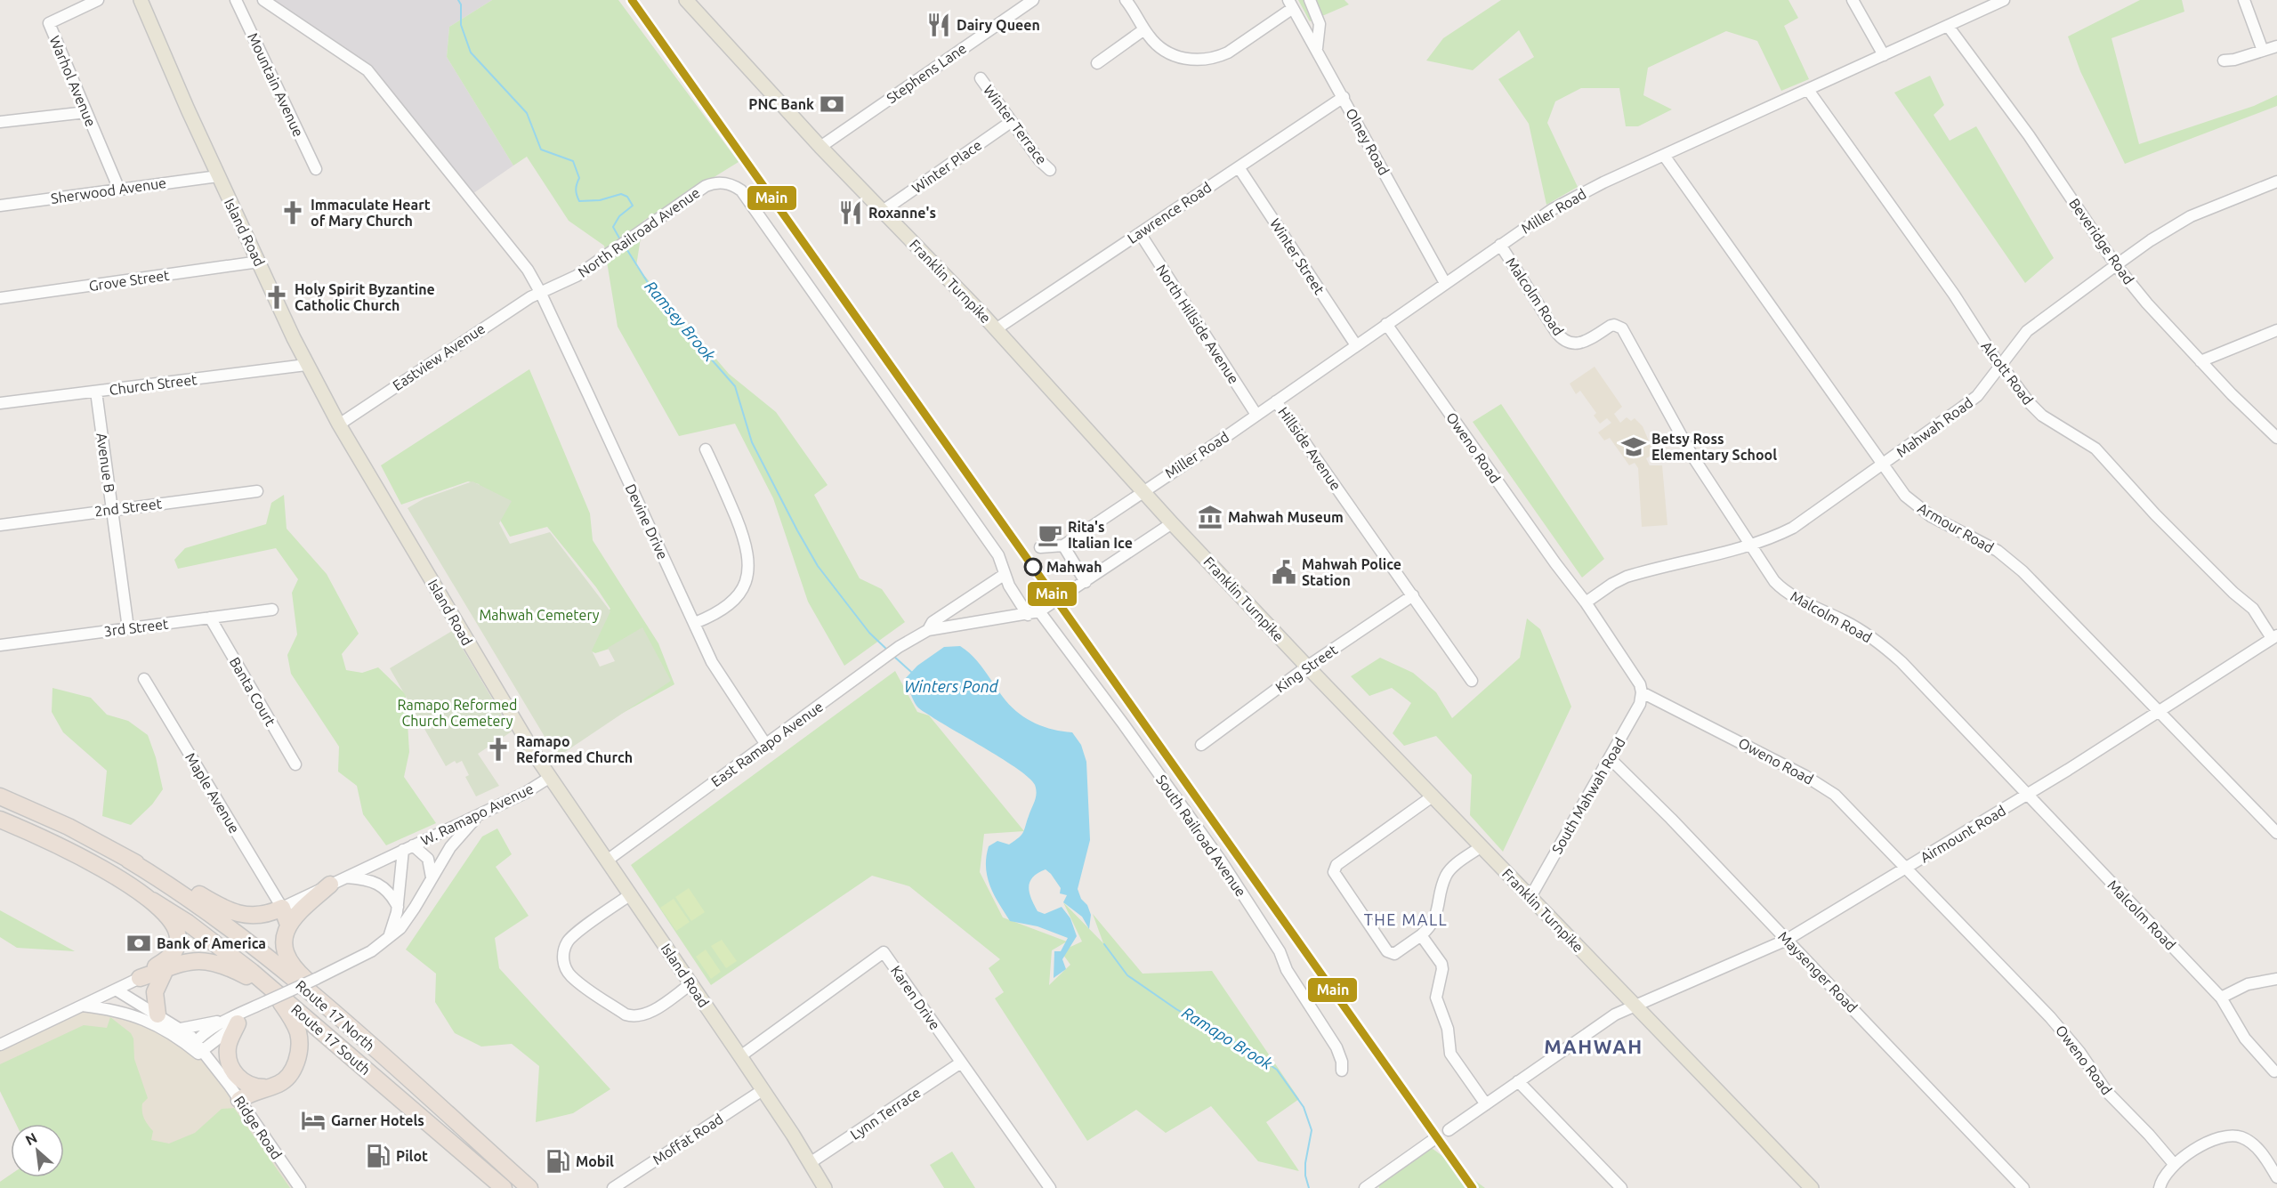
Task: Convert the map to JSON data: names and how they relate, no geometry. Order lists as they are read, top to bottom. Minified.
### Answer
{"streets":{"highway":["Route 17 North","Route 17 South"],"main road":["Island Road","Franklin Turnpike"],"street":["Stephens Lane","Warhol Avenue","Mountain Avenue","Winter Terrace","Olney Road","Winter Place","Sherwood Avenue","Miller Road","Lawrence Road","North Railroad Avenue","Beveridge Road","Winter Street","Grove Street","Malcolm Road","North Hillside Avenue","Eastview Avenue","Alcott Road","Church Street","Mahwah Road","Oweno Road","Hillside Avenue","Avenue B","2nd Street","Devine Drive","Armour Road","3rd Street","King Street","Banta Court","East Ramapo Avenue","Maple Avenue","South Mahwah Road","W. Ramapo Avenue","Airmount Road","South Railroad Avenue","Maysenger Road","Karen Drive","Lynn Terrace","Ridge Road","Moffat Road"]},"crossings":[["Stephens Lane","Franklin Turnpike"],["Warhol Avenue","Sherwood Avenue"],["Winter Terrace","Winter Place"],["Olney Road","Miller Road"],["Olney Road","Lawrence Road"],["Winter Place","Franklin Turnpike"],["Sherwood Avenue","Island Road"],["Miller Road","Beveridge Road"],["Miller Road","Winter Street"],["Miller Road","Franklin Turnpike"],["Miller Road","Malcolm Road"],["Miller Road","North Hillside Avenue"],["Miller Road","Alcott Road"],["Miller Road","Oweno Road"],["Miller Road","Hillside Avenue"],["Miller Road","Armour Road"],["Lawrence Road","Winter Street"],["Lawrence Road","Franklin Turnpike"],["Lawrence Road","North Hillside Avenue"],["Island Road","Grove Street"],["Island Road","Eastview Avenue"],["Island Road","Church Street"],["Island Road","East Ramapo Avenue"],["Island Road","W. Ramapo Avenue"],["Island Road","Karen Drive"],["Island Road","Lynn Terrace"],["Island Road","Moffat Road"],["North Railroad Avenue","Eastview Avenue"],["North Railroad Avenue","Devine Drive"],["Beveridge Road","Mahwah Road"],["Franklin Turnpike","King Street"],["Franklin Turnpike","South Mahwah Road"],["Franklin Turnpike","Airmount Road"],["Malcolm Road","Mahwah Road"],["Malcolm Road","Airmount Road"],["Eastview Avenue","Devine Drive"],["Alcott Road","Mahwah Road"],["Alcott Road","Airmount Road"],["Church Street","Avenue B"],["Mahwah Road","Oweno Road"],["Mahwah Road","Armour Road"],["Oweno Road","South Mahwah Road"],["Oweno Road","Airmount Road"],["Hillside Avenue","King Street"],["Avenue B","2nd Street"],["Avenue B","3rd Street"],["Devine Drive","East Ramapo Avenue"],["Armour Road","Airmount Road"],["3rd Street","Banta Court"],["Maple Avenue","W. Ramapo Avenue"],["South Mahwah Road","Maysenger Road"],["Airmount Road","Maysenger Road"],["Karen Drive","Lynn Terrace"]],"districts":["THE MALL","MAHWAH"],"water":["Ramsey Brook","Winters Pond","Ramapo Brook"],"parks":["Mahwah Cemetery","Ramapo Reformed Church Cemetery"],"places":{"restaurant":["Dairy Queen","Roxanne's"],"bank":["PNC Bank","Bank of America"],"church":["Immaculate Heart of Mary Church","Holy Spirit Byzantine Catholic Church","Ramapo Reformed Church"],"school or university":["Betsy Ross Elementary School"],"museum":["Mahwah Museum"],"cafe":["Rita's Italian Ice"],"other":["Mahwah"],"public building":["Mahwah Police Station"],"hotel":["Garner Hotels"],"fuel station":["Pilot","Mobil"]},"lines":["transit line Main"],"north":"top left"}
